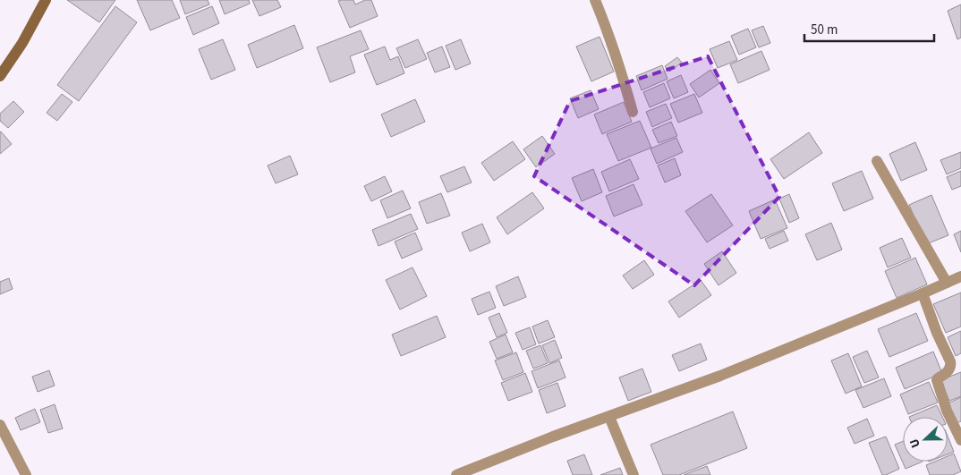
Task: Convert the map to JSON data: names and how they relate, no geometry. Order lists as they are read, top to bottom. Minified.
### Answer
{"scale_bar":"50 m","north":"left"}
